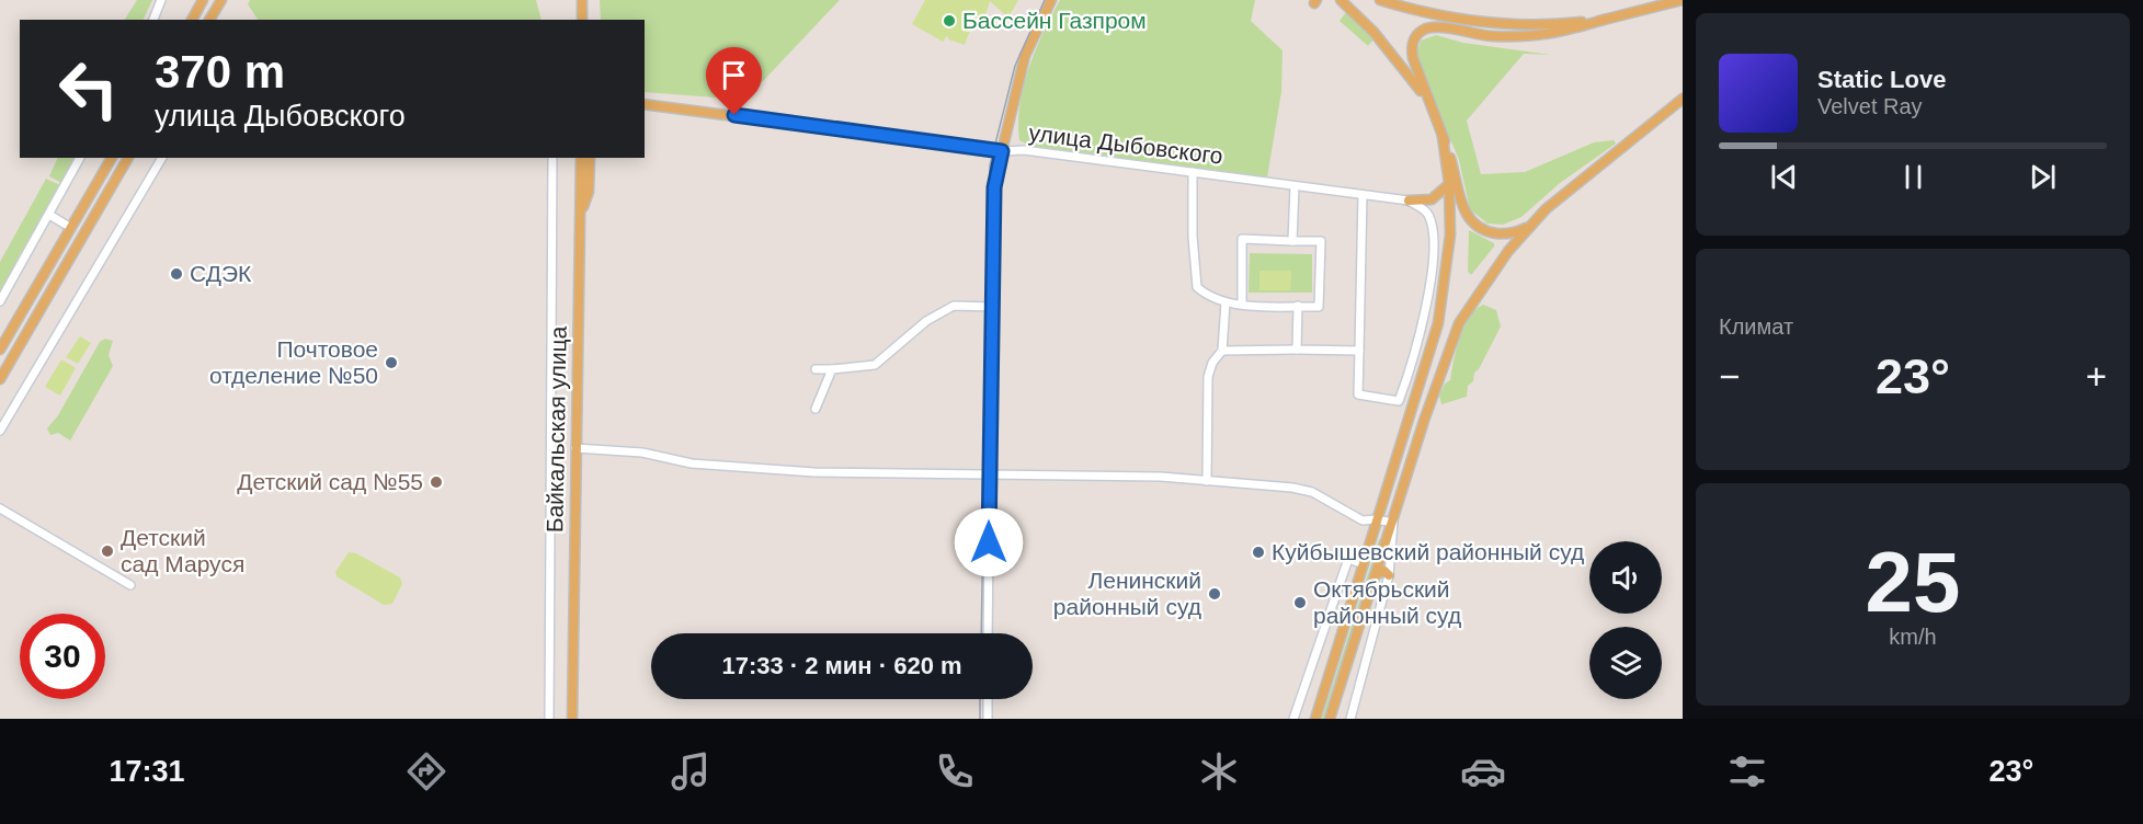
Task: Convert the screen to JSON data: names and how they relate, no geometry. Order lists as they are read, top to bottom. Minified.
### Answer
{"streets":{"main road":["улица Дыбовского","Байкальская улица"]},"places":["Бассейн Газпром","СДЭК","Почтовое отделение №50","Детский сад №55","Детский сад Маруся","Куйбышевский районный суд","Ленинский районный суд","Октябрьский районный суд"],"page":{"turn":["370 m","улица Дыбовского"],"song":["Static Love","Velvet Ray"],"tile":["Климат",["25","km/h"]],"heat":["−","23°","+"],"limit":"30","trip":"17:33 · 2 мин · 620 m","tabs":["17:31","23°"]}}
